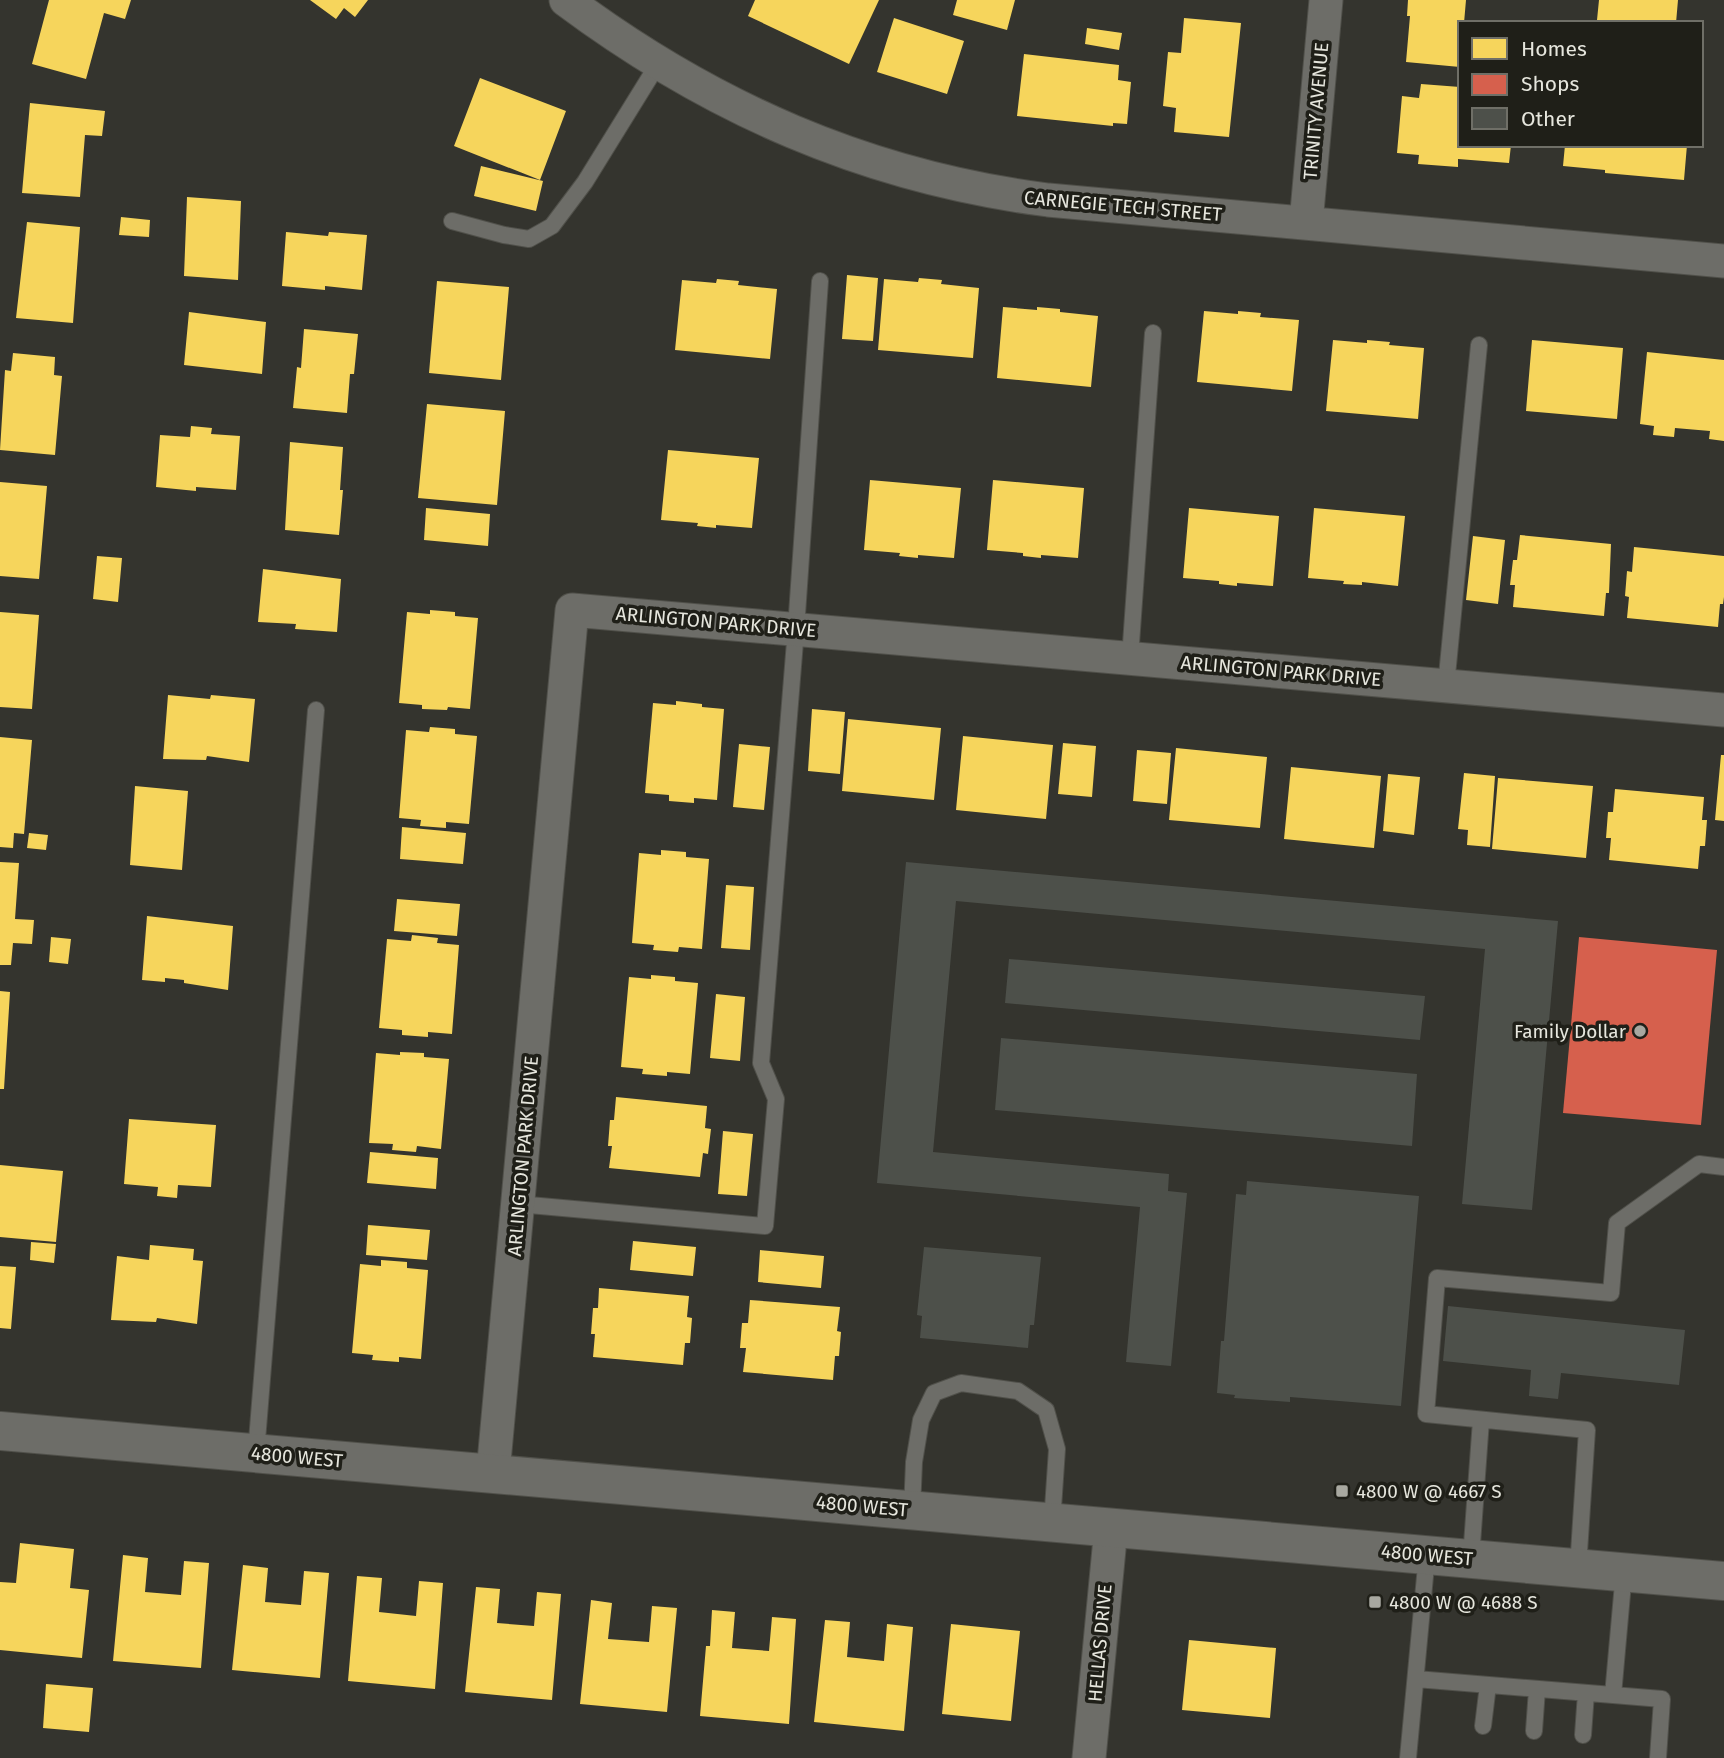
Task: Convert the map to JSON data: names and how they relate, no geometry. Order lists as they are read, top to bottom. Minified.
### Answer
{"streets":{"main road":["4800 WEST"],"street":["TRINITY AVENUE","CARNEGIE TECH STREET","ARLINGTON PARK DRIVE","HELLAS DRIVE"]},"crossings":[["TRINITY AVENUE","CARNEGIE TECH STREET"],["ARLINGTON PARK DRIVE","4800 WEST"],["4800 WEST","HELLAS DRIVE"]],"places":{"other":["Family Dollar"],"transit":["4800 W @ 4667 S","4800 W @ 4688 S"]},"legend":["Homes","Shops","Other"]}
